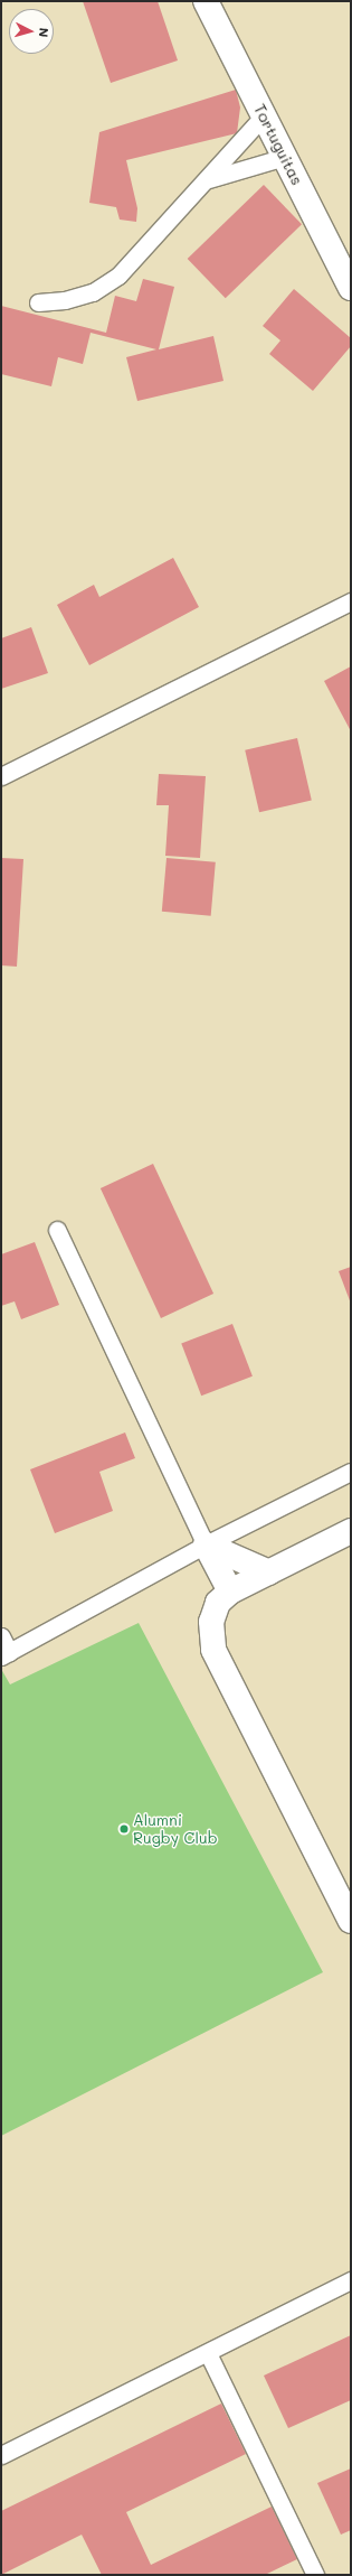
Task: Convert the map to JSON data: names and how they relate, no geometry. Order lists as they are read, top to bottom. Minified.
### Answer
{"streets":{"street":["Tortuguitas"]},"places":["Alumni Rugby Club"],"north":"right"}
